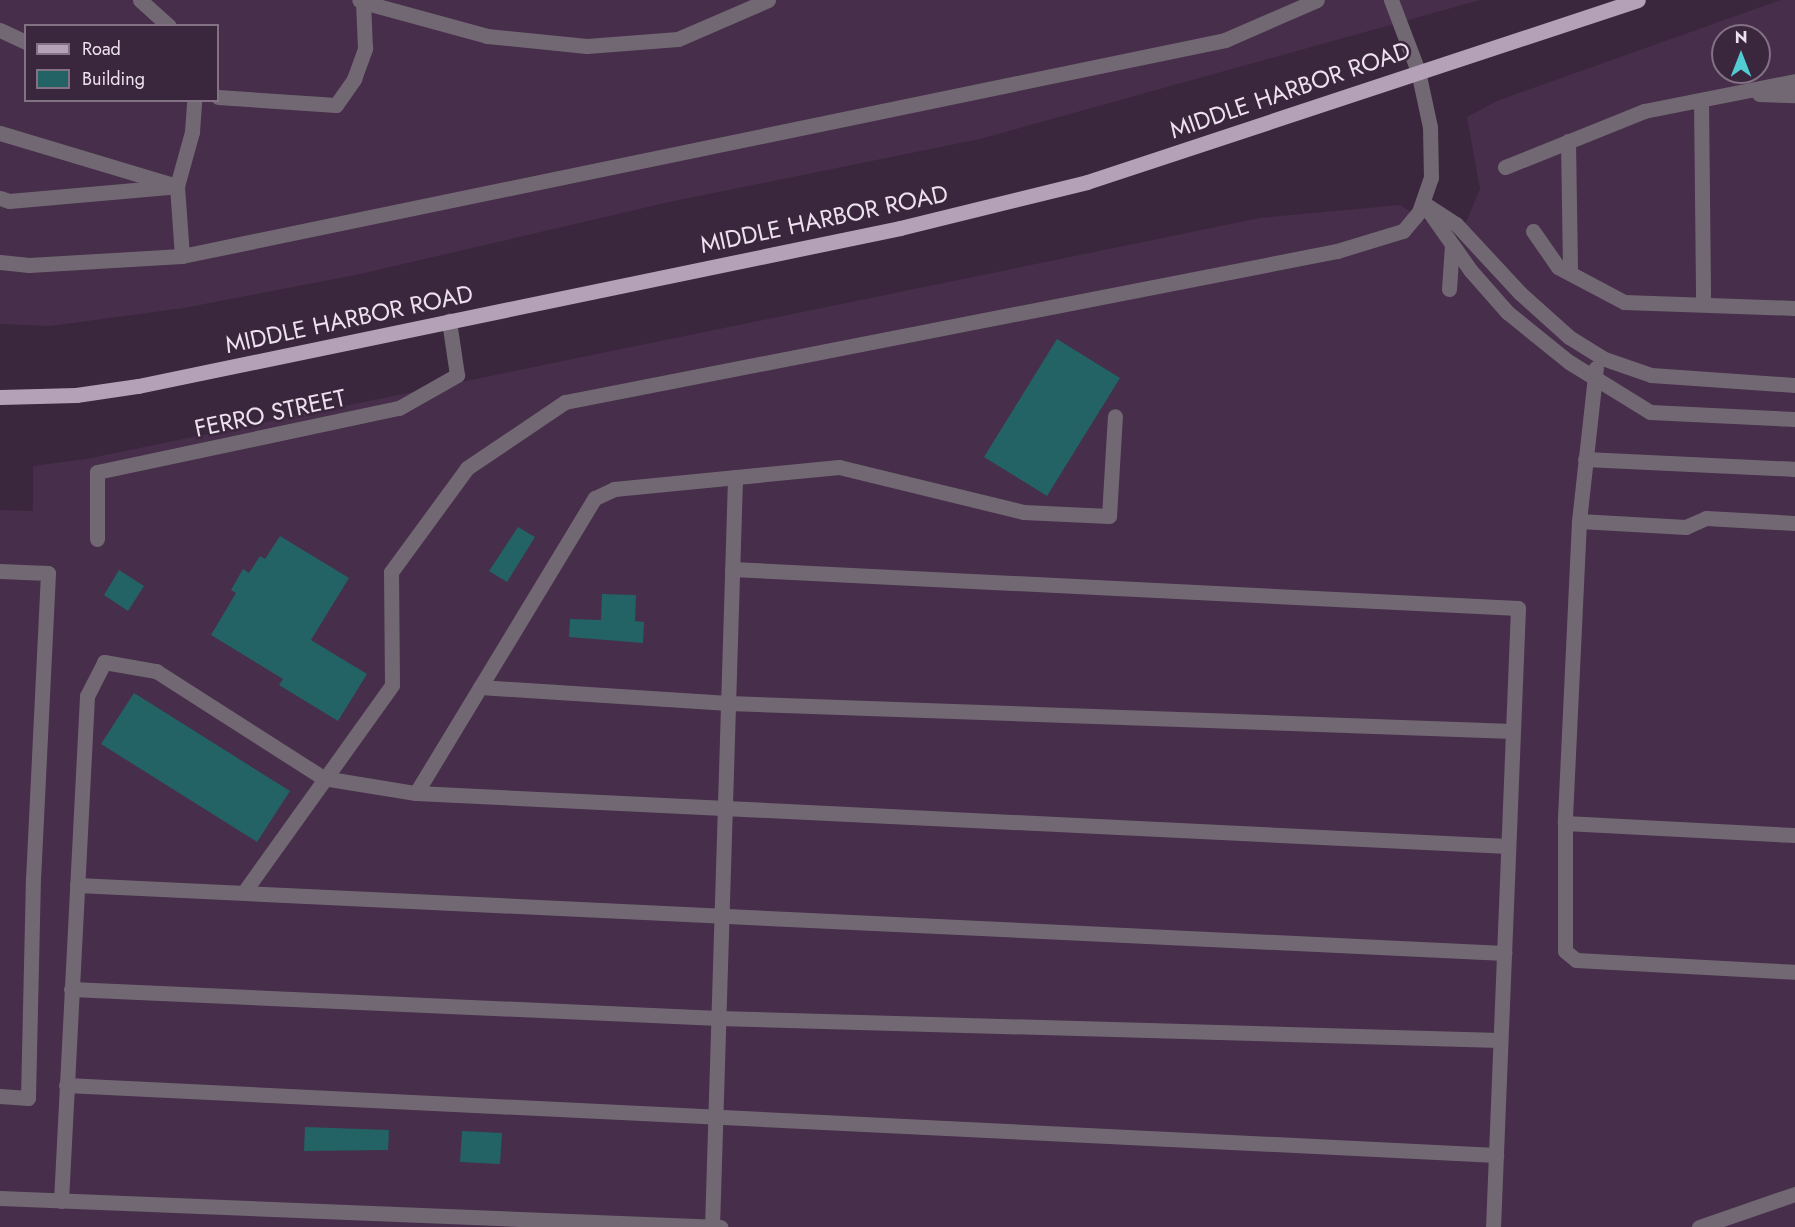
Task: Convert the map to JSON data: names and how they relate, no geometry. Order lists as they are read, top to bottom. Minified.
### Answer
{"streets":{"main road":["MIDDLE HARBOR ROAD"],"street":["FERRO STREET"]},"crossings":[["MIDDLE HARBOR ROAD","FERRO STREET"]],"legend":["Road","Building"],"north":"top"}
